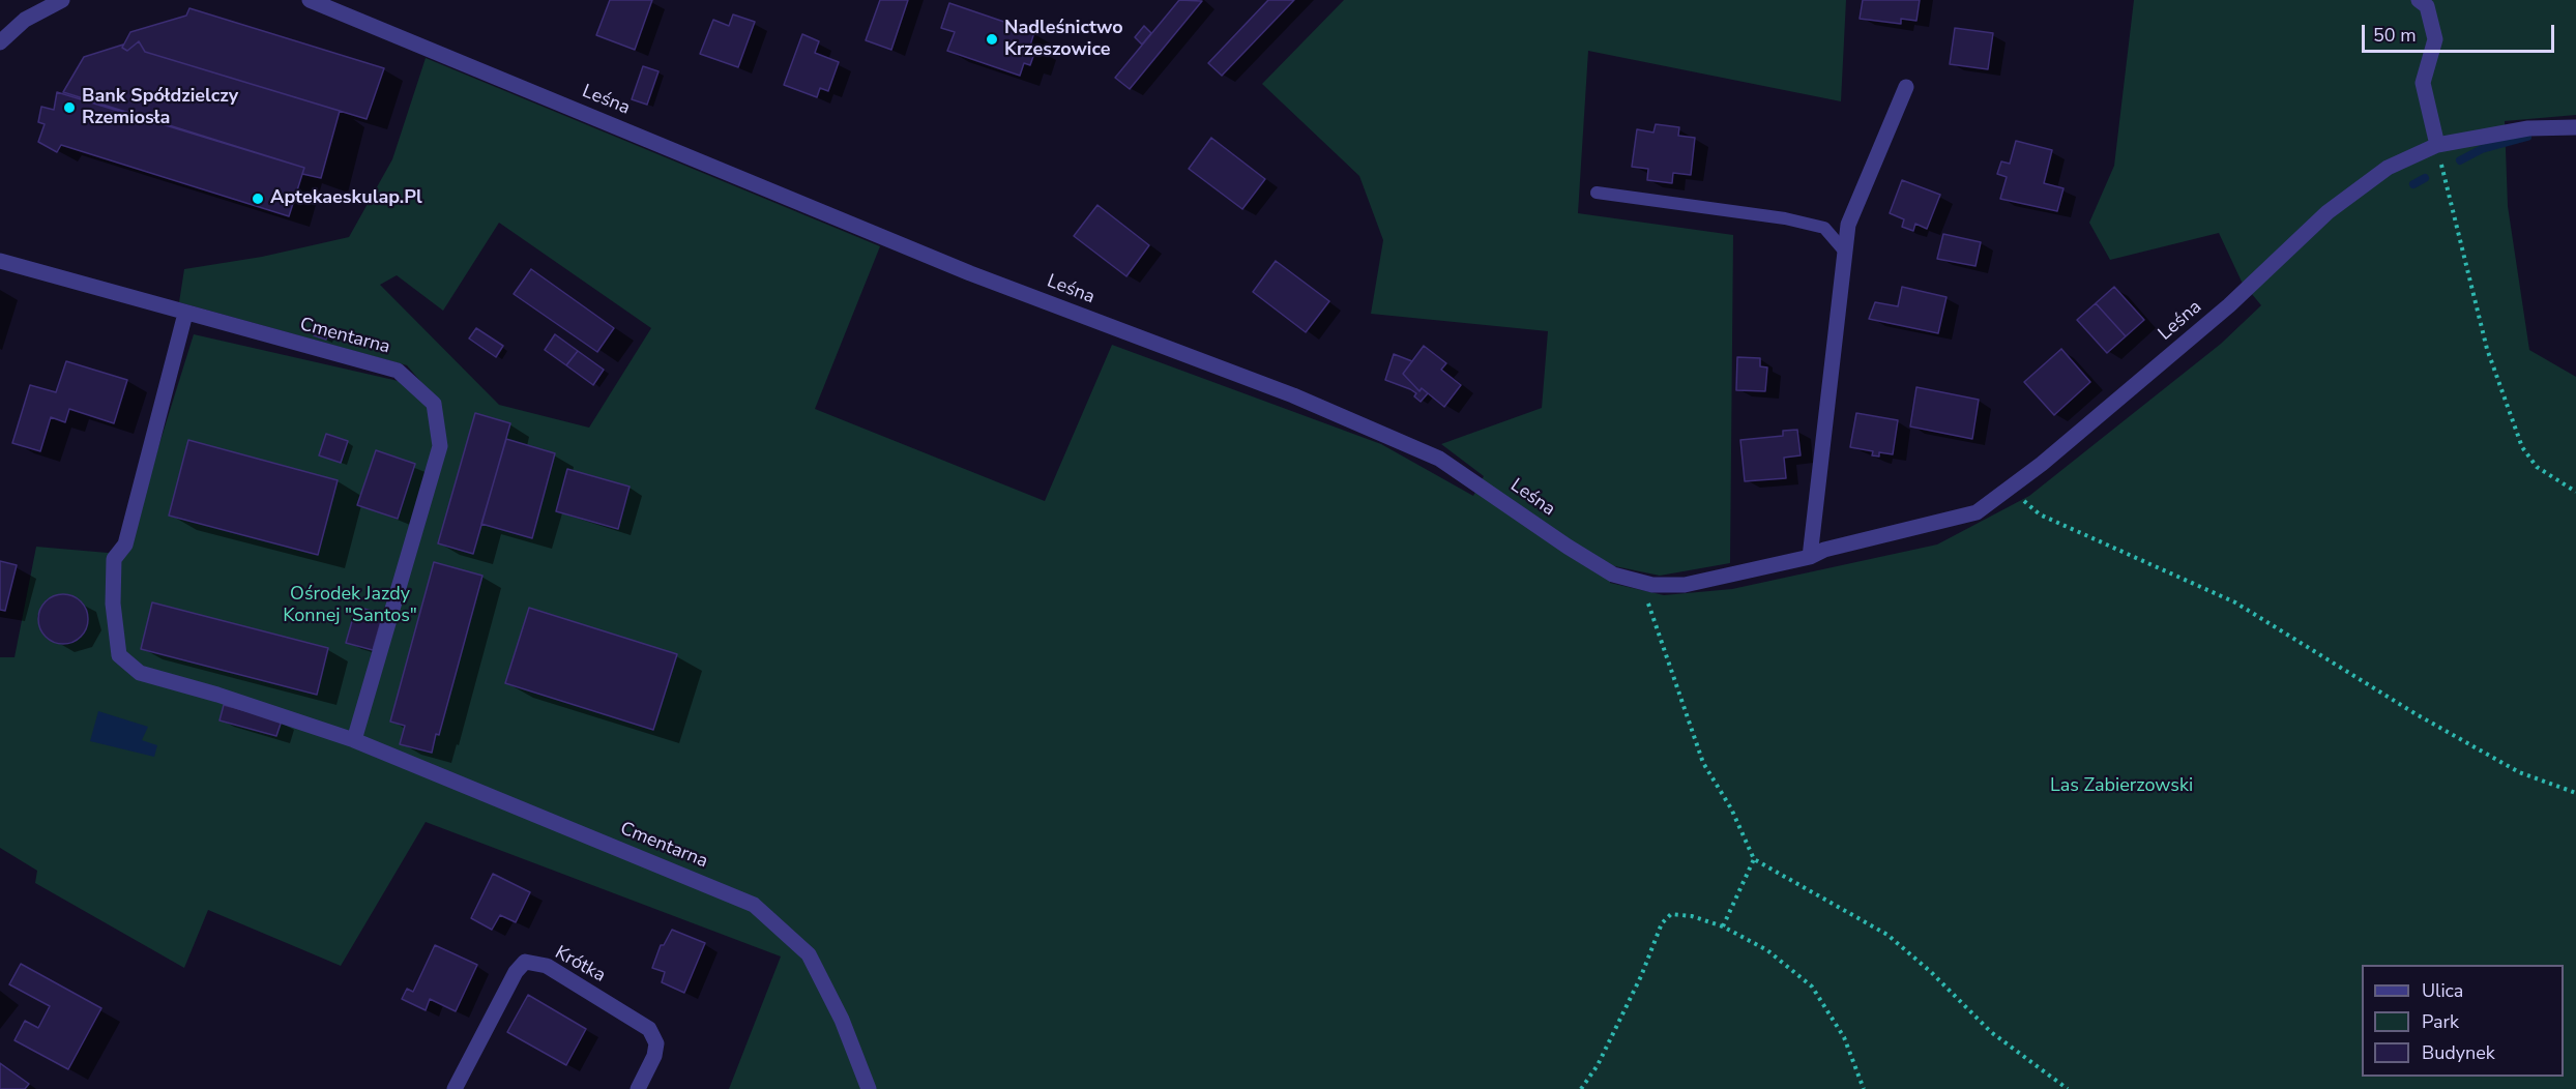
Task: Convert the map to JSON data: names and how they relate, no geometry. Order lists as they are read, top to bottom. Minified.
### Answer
{"streets":{"street":["Leśna","Cmentarna","Krótka"]},"parks":["Ośrodek Jazdy Konnej \"Santos\"","Las Zabierzowski"],"places":["Nadleśnictwo Krzeszowice","Bank Spółdzielczy Rzemiosła","Aptekaeskulap.Pl"],"legend":["Ulica","Park","Budynek"],"scale_bar":"50 m"}
